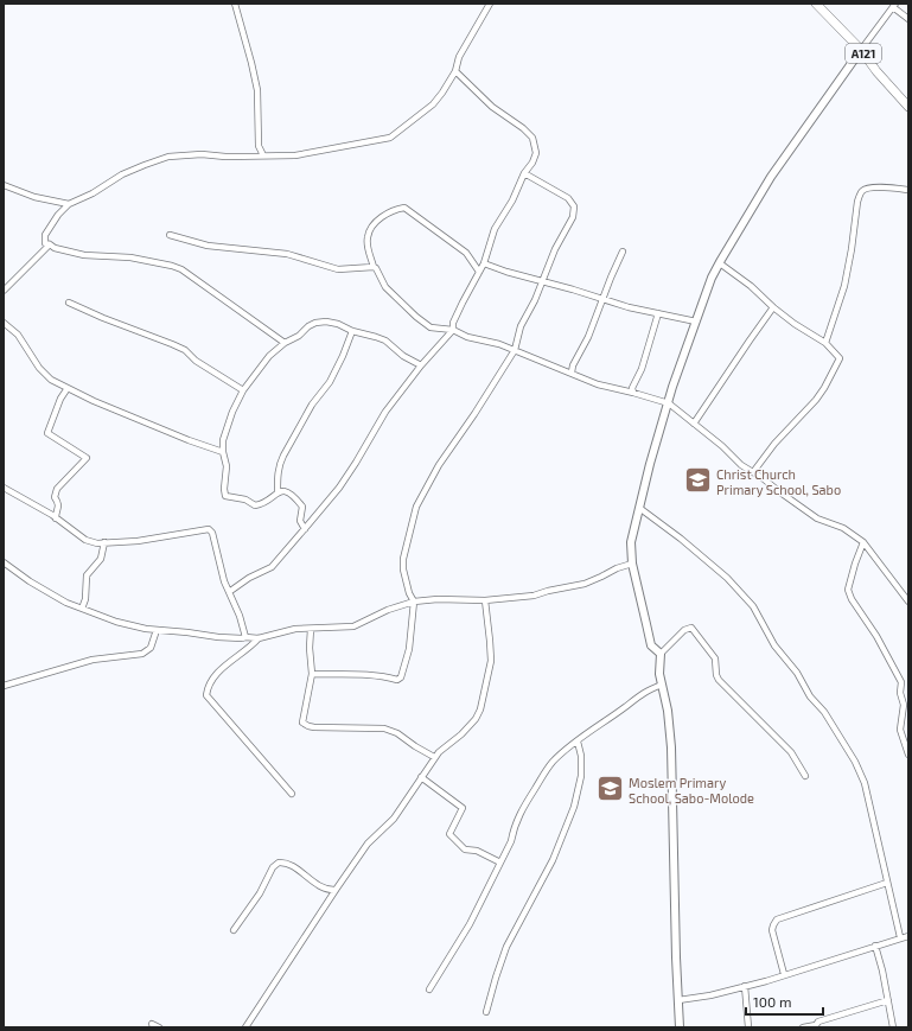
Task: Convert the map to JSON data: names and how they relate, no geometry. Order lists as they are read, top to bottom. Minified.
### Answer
{"streets":{"main road":["A121"]},"places":{"school or university":["Christ Church Primary School, Sabo","Moslem Primary School, Sabo-Molode"]},"scale_bar":"100 m"}
